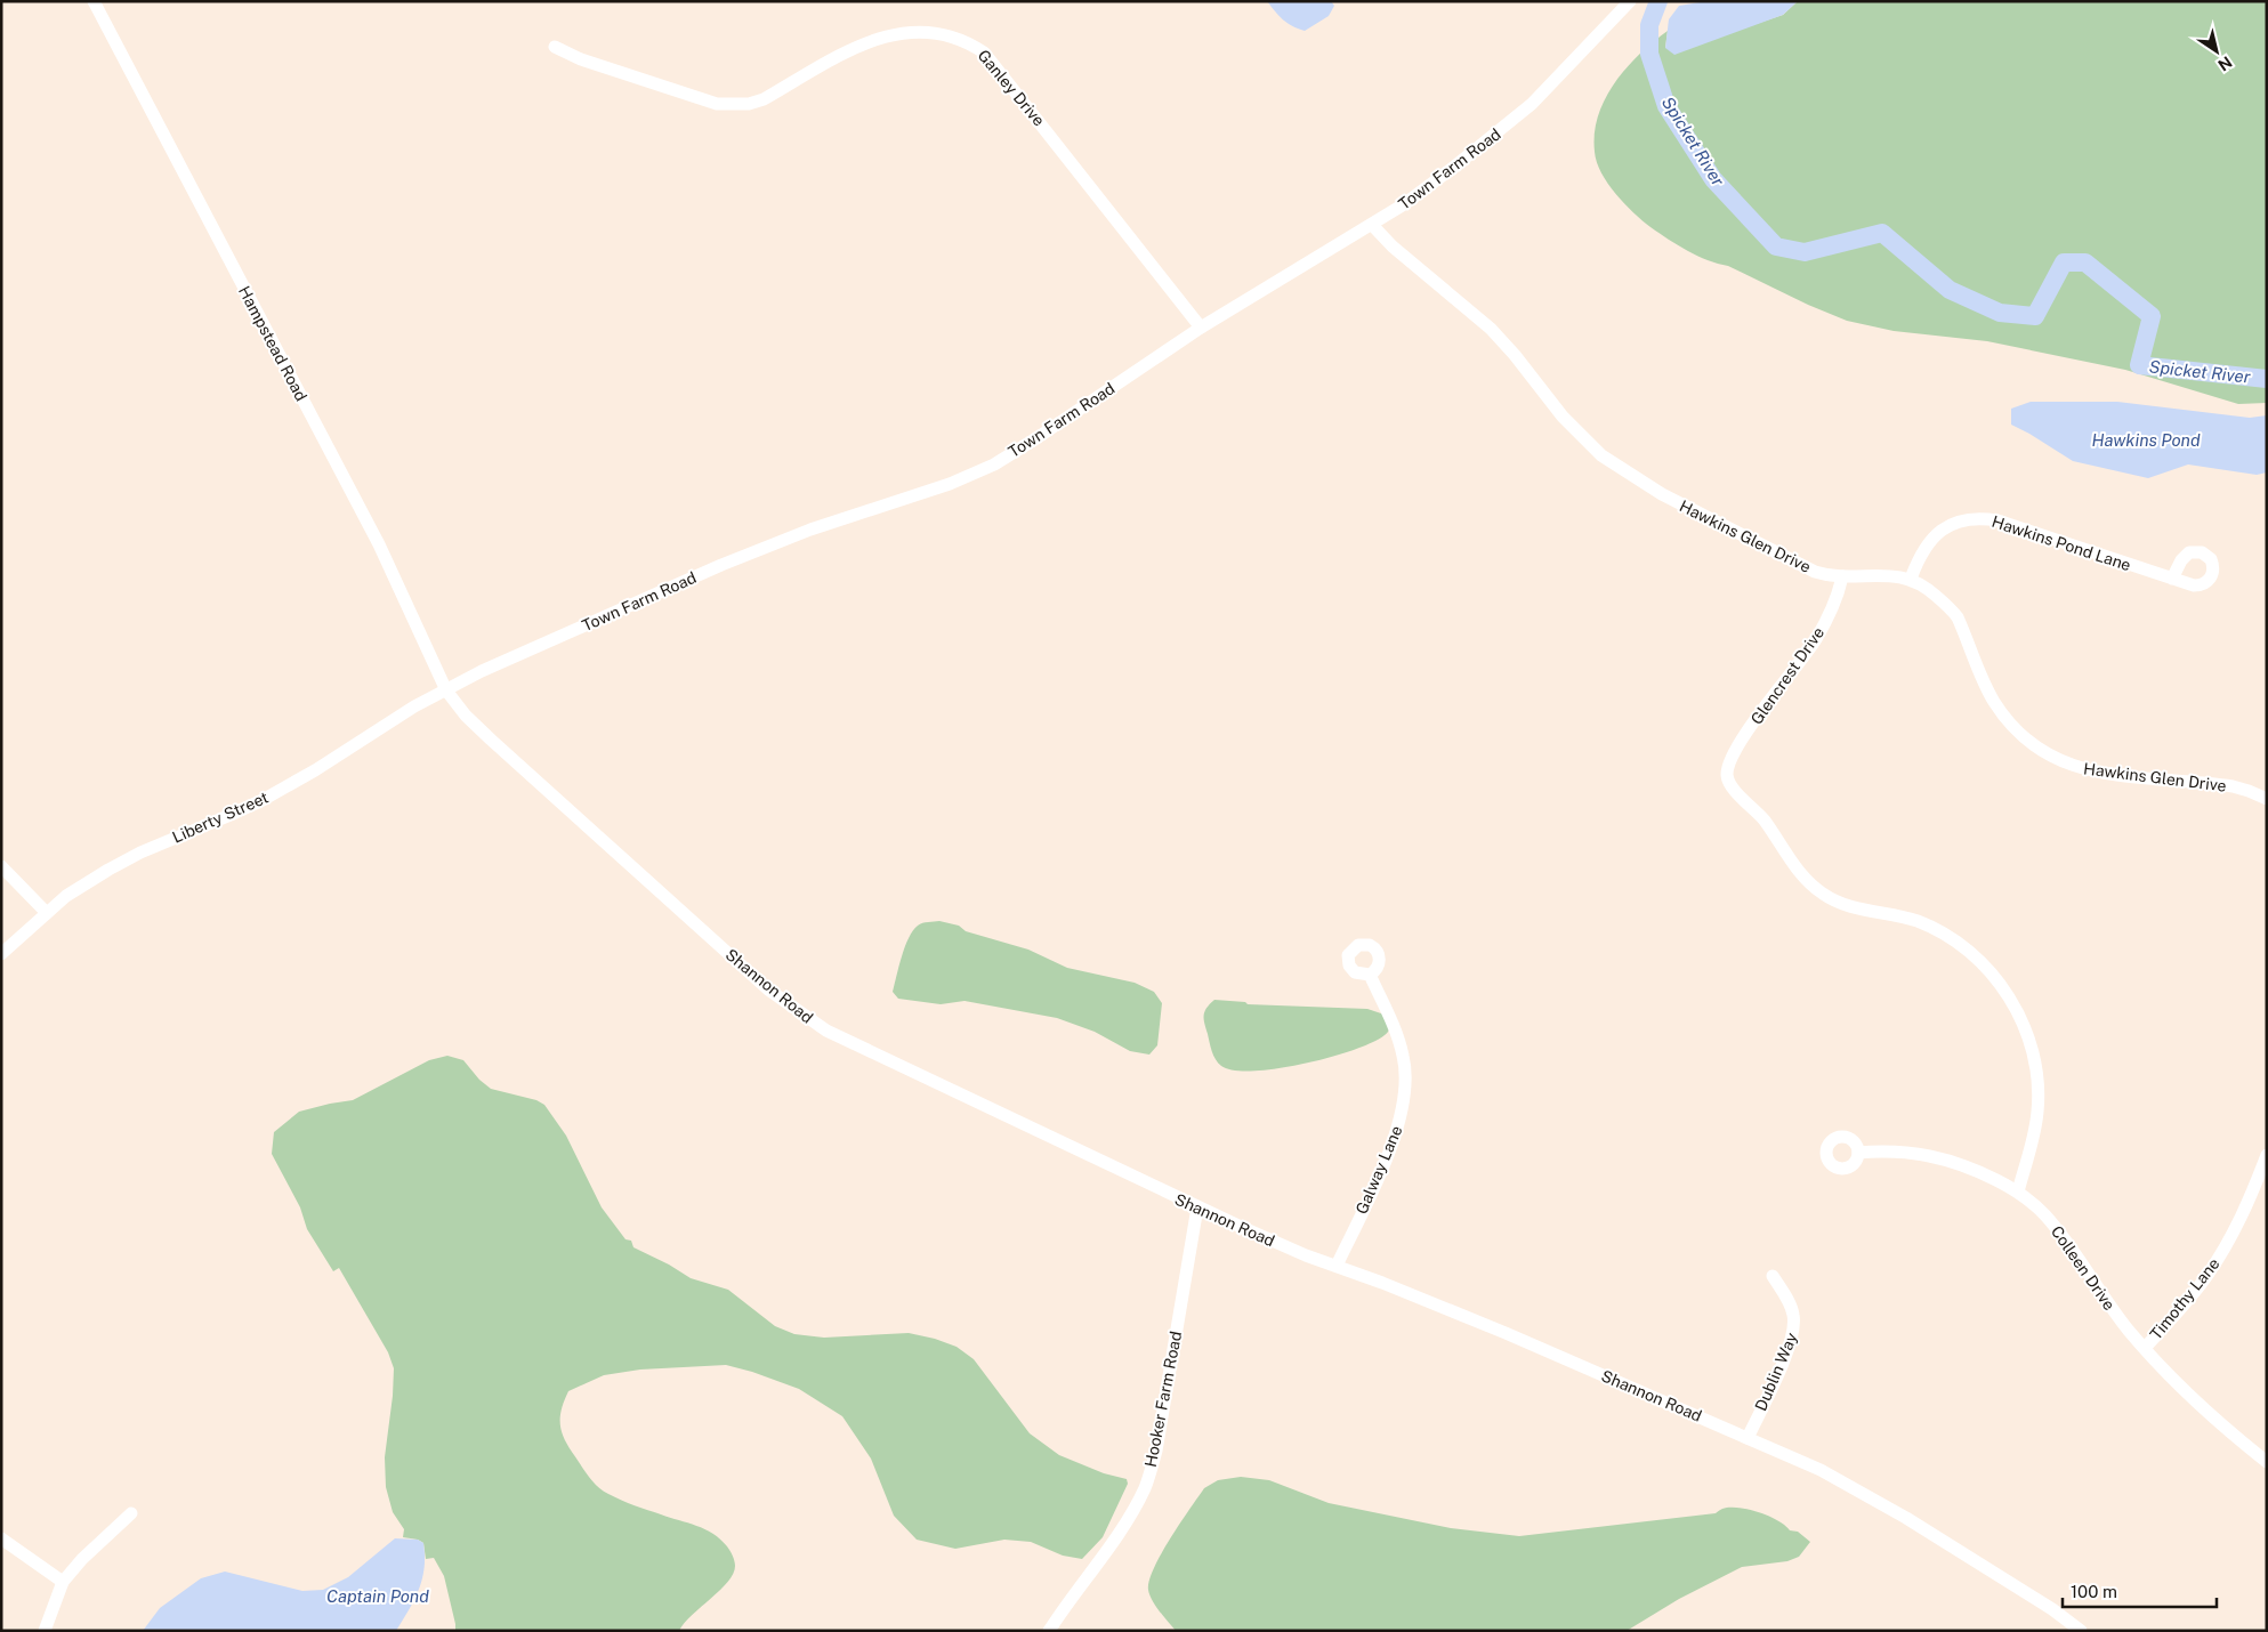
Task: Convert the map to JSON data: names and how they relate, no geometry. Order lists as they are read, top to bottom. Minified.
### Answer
{"streets":{"street":["Ganley Drive","Town Farm Road","Hampstead Road","Hawkins Glen Drive","Hawkins Pond Lane","Glencrest Drive","Liberty Street","Shannon Road","Galway Lane","Colleen Drive","Timothy Lane","Dublin Way","Hooker Farm Road"]},"crossings":[["Ganley Drive","Town Farm Road"],["Town Farm Road","Hampstead Road"],["Town Farm Road","Hawkins Glen Drive"],["Town Farm Road","Liberty Street"],["Town Farm Road","Shannon Road"],["Hampstead Road","Liberty Street"],["Hampstead Road","Shannon Road"],["Hawkins Glen Drive","Hawkins Pond Lane"],["Hawkins Glen Drive","Glencrest Drive"],["Glencrest Drive","Colleen Drive"],["Liberty Street","Shannon Road"],["Shannon Road","Galway Lane"],["Shannon Road","Dublin Way"],["Shannon Road","Hooker Farm Road"],["Colleen Drive","Timothy Lane"]],"water":["Spicket River","Hawkins Pond","Captain Pond"],"scale_bar":"100 m","north":"bottom right"}
